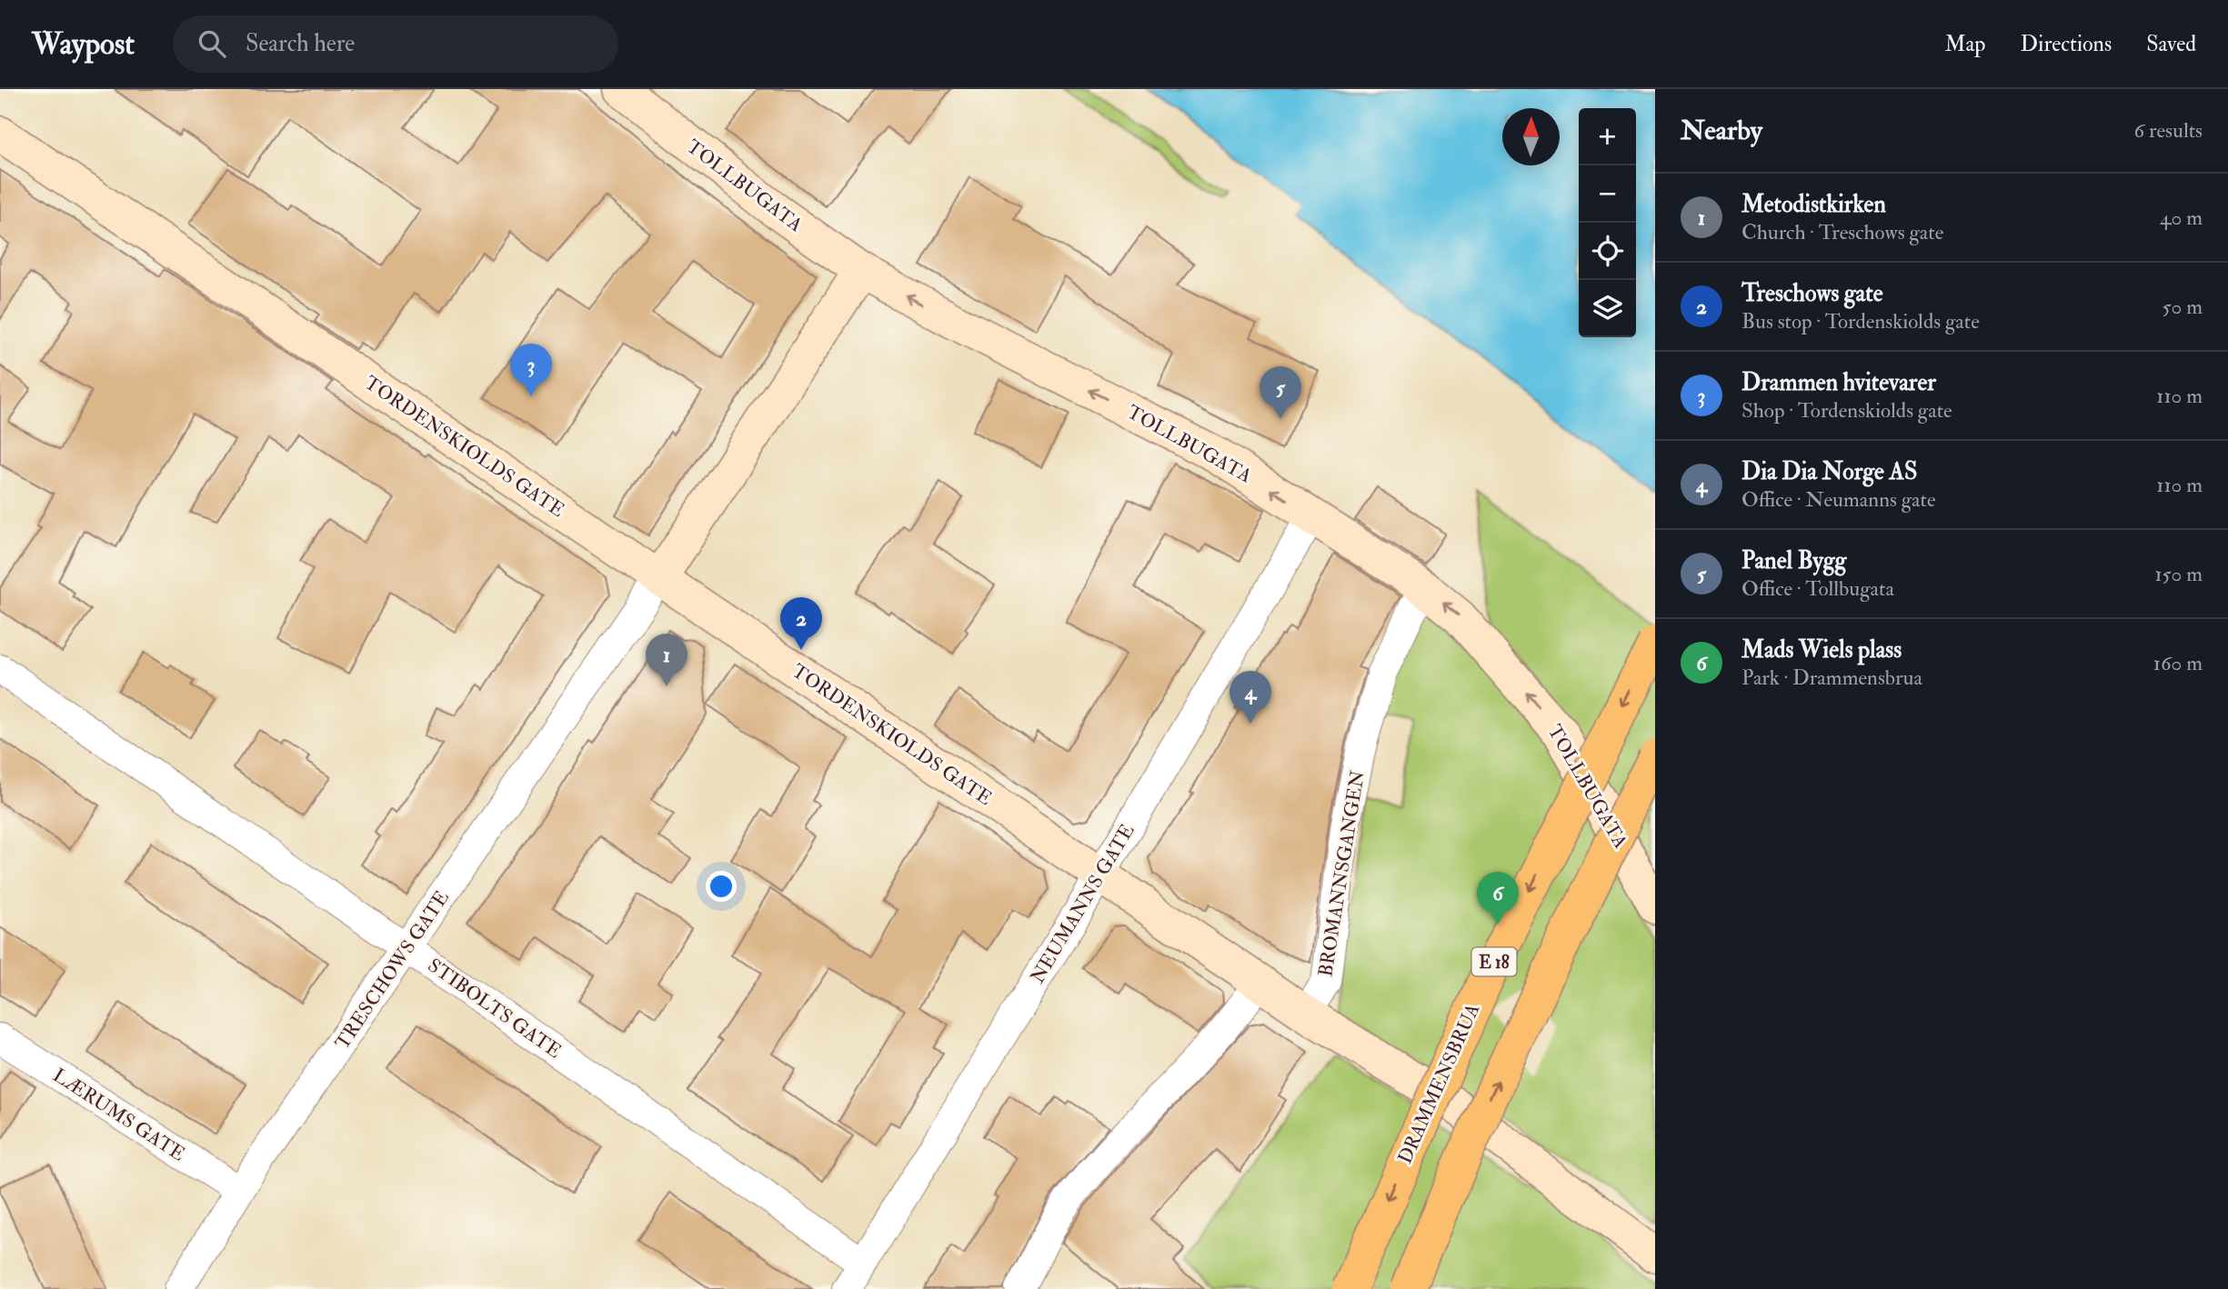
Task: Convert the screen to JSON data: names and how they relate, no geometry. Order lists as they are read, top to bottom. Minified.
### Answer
{"streets":{"highway":["E 18","DRAMMENSBRUA"],"main road":["TOLLBUGATA","TORDENSKIOLDS GATE","TRESCHOWS GATE"],"street":["BROMANNSGANGEN","NEUMANNS GATE","STIBOLTS GATE","LÆRUMS GATE"]},"crossings":[["TOLLBUGATA","BROMANNSGANGEN"],["TOLLBUGATA","NEUMANNS GATE"],["TOLLBUGATA","TRESCHOWS GATE"],["TORDENSKIOLDS GATE","BROMANNSGANGEN"],["TORDENSKIOLDS GATE","NEUMANNS GATE"],["TORDENSKIOLDS GATE","TRESCHOWS GATE"],["NEUMANNS GATE","STIBOLTS GATE"],["TRESCHOWS GATE","STIBOLTS GATE"],["TRESCHOWS GATE","LÆRUMS GATE"]],"one_way":["TOLLBUGATA"],"north":"top","page":{"header":"Waypost","search":"Search here","nav":["Map","Directions","Saved"],"heading":["Nearby","6 results"],"map_buttons":["+","−"],"list":[{"mark":"1","name":"Metodistkirken","note":"Church · Treschows gate","value":"40 m"},{"mark":"2","name":"Treschows gate","note":"Bus stop · Tordenskiolds gate","value":"50 m"},{"mark":"3","name":"Drammen hvitevarer","note":"Shop · Tordenskiolds gate","value":"110 m"},{"mark":"4","name":"Dia Dia Norge AS","note":"Office · Neumanns gate","value":"110 m"},{"mark":"5","name":"Panel Bygg","note":"Office · Tollbugata","value":"150 m"},{"mark":"6","name":"Mads Wiels plass","note":"Park · Drammensbrua","value":"160 m"}],"pins":["3","5","2","1","4","6"]}}
